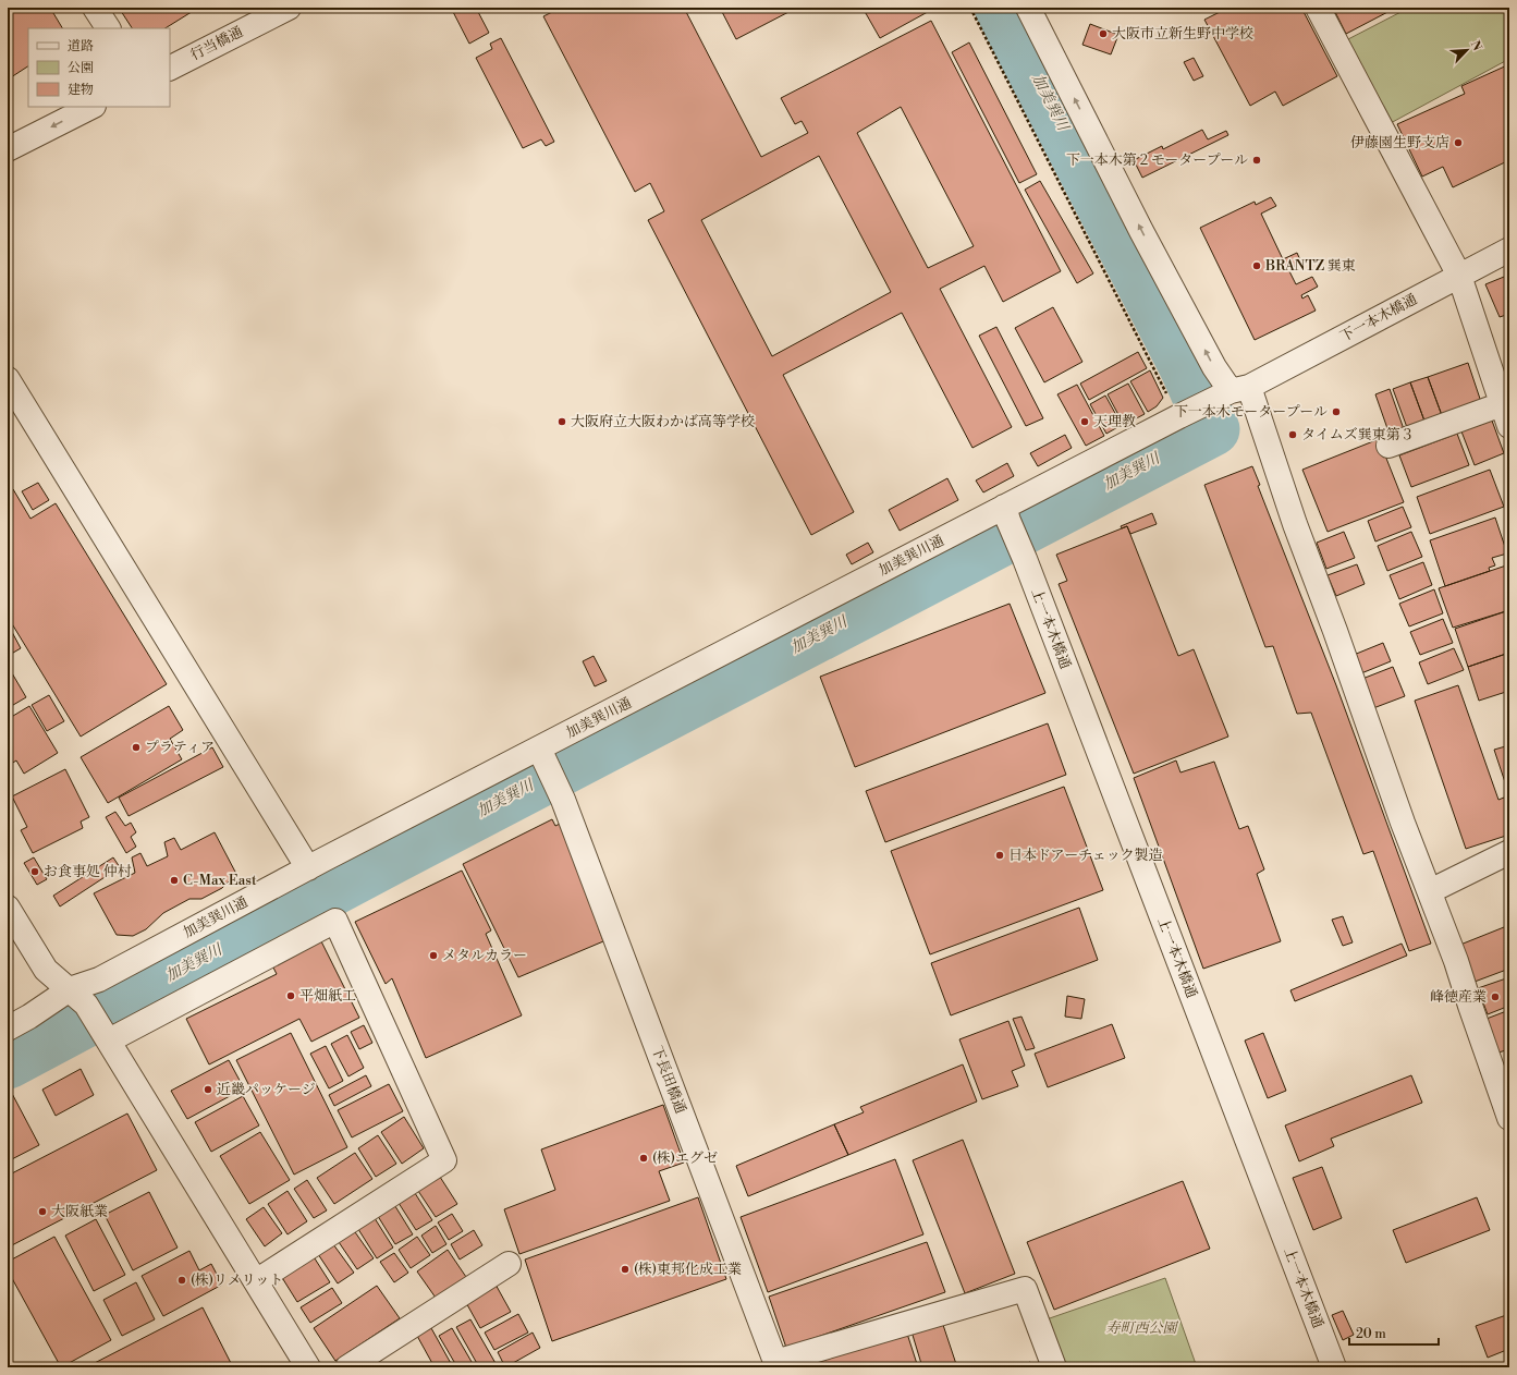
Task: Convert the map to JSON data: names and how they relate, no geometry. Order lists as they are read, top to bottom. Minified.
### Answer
{"streets":{"street":["行当橋通","下一本木橋通","加美巽川通","上一本木橋通","下長田橋通"]},"crossings":[["下一本木橋通","加美巽川通"],["加美巽川通","上一本木橋通"],["加美巽川通","下長田橋通"]],"water":["加美巽川"],"parks":["寿町西公園"],"places":["大阪市立新生野中学校","伊藤園生野支店","下一本木第２モータープール","BRANTZ 巽東","下一本木モータープール","大阪府立大阪わかば高等学校","天理教","タイムズ巽東第３","プラティア","日本ドアーチェック製造","お食事処 仲村","C-Max East","メタルカラー","平畑紙工","峰徳産業","近畿パッケージ","(株)エグゼ","大阪紙業","(株)東邦化成工業","(株)リメリット"],"legend":["道路","公園","建物"],"scale_bar":"20 m","north":"top right"}
